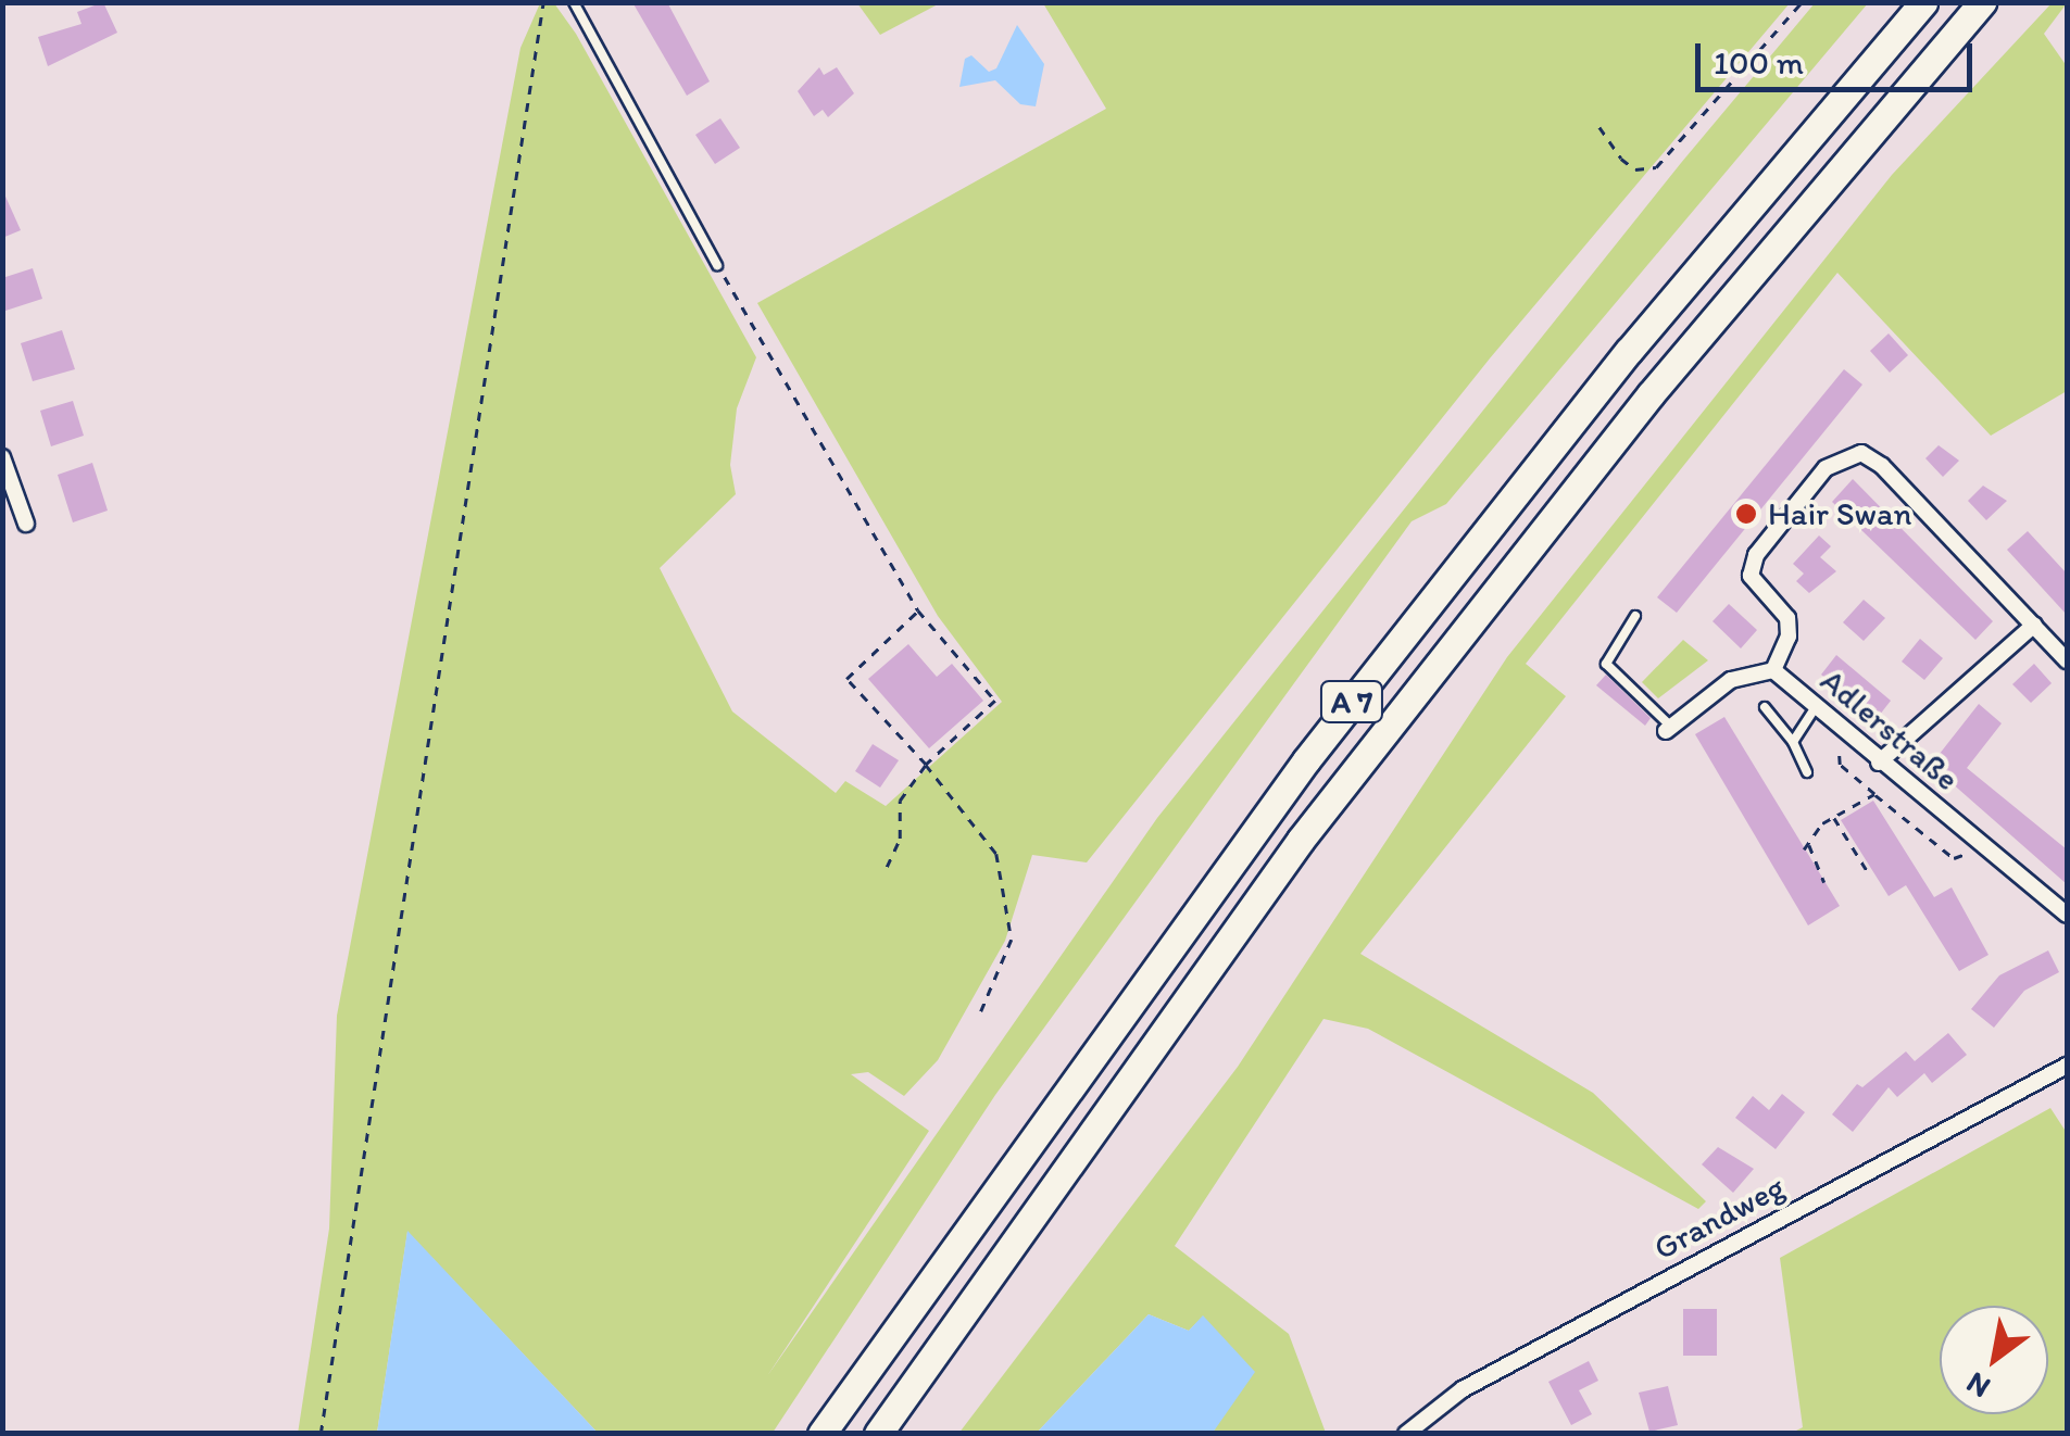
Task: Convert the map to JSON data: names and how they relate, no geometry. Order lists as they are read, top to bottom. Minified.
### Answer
{"streets":{"highway":["A 7"],"street":["Adlerstraße","Grandweg"]},"places":["Hair Swan"],"scale_bar":"100 m","north":"bottom left"}
